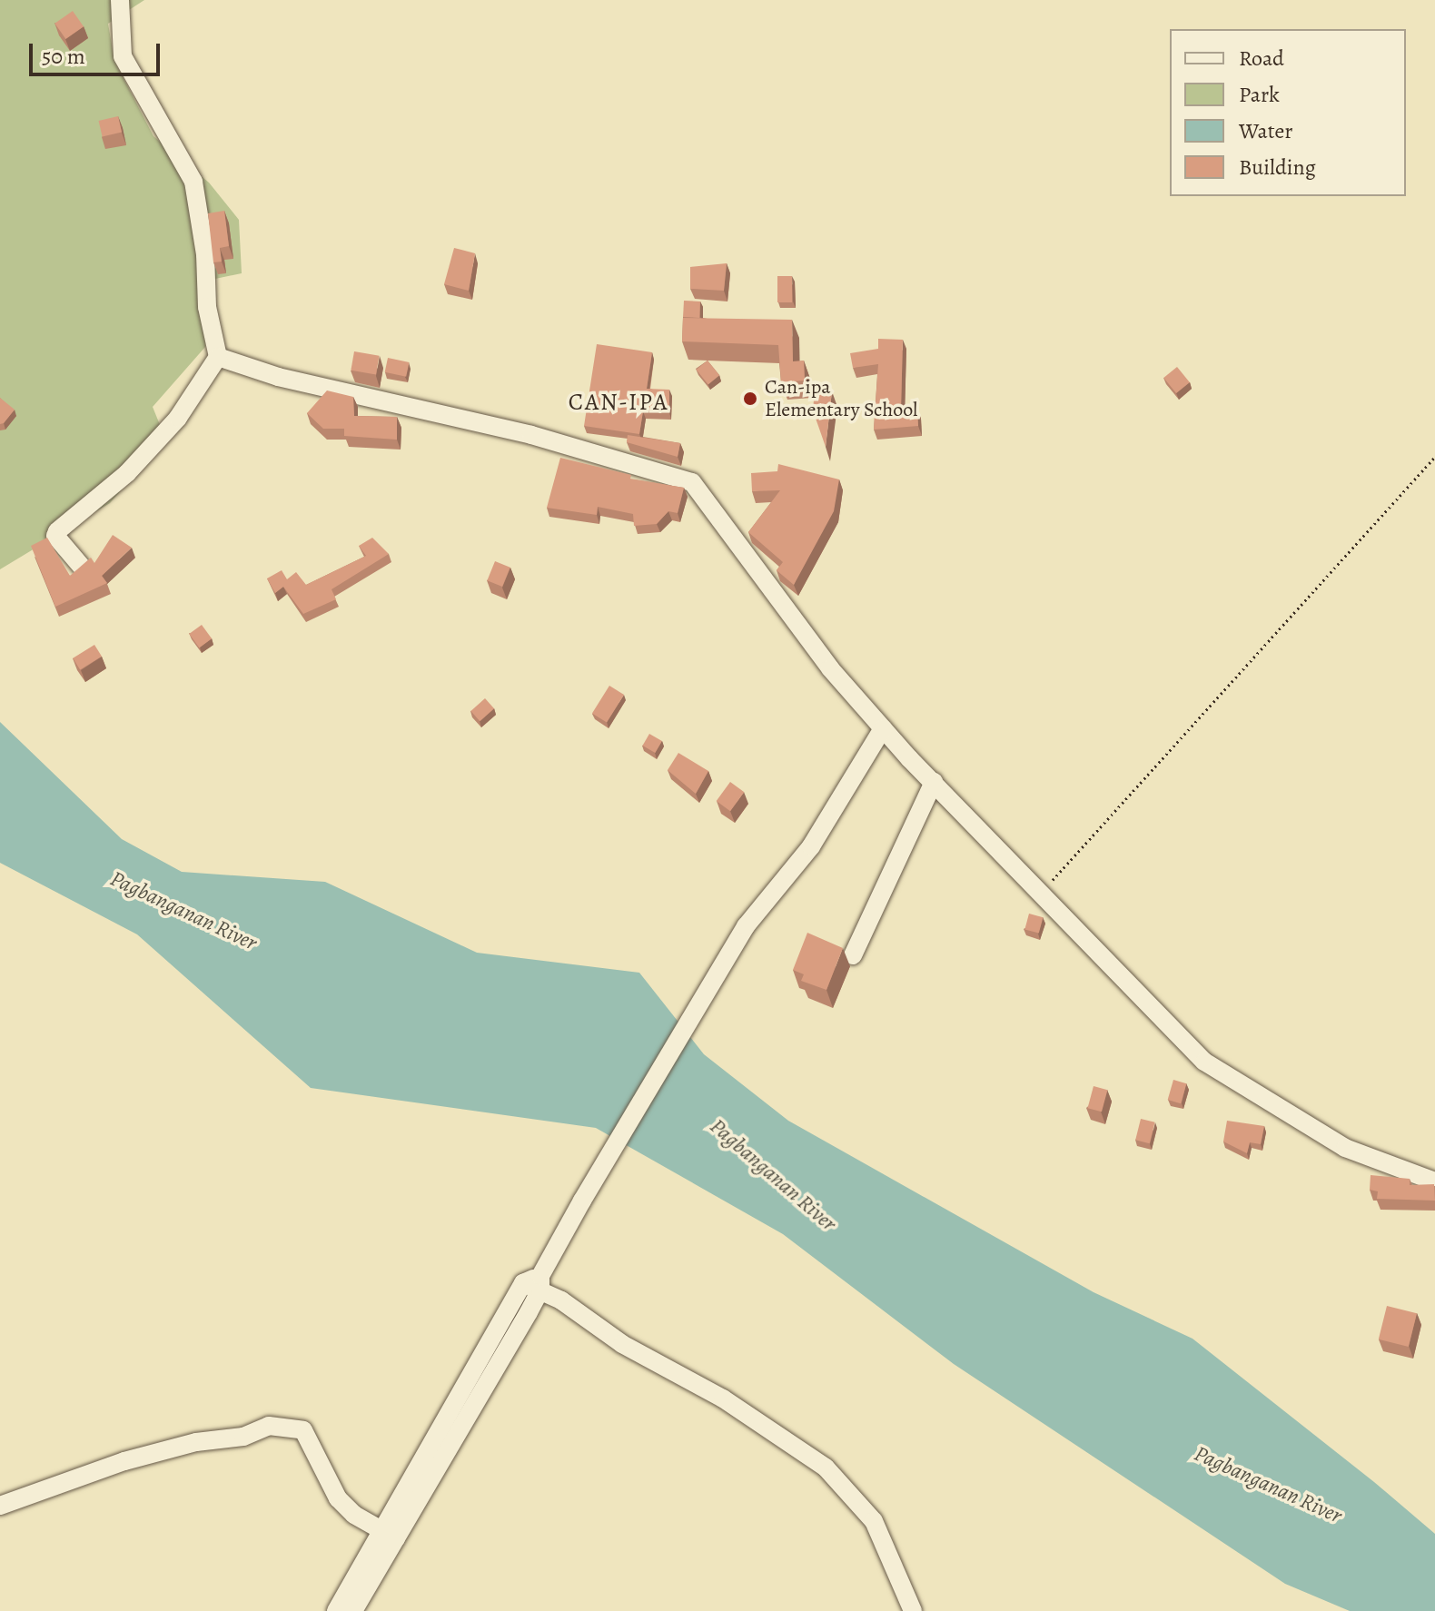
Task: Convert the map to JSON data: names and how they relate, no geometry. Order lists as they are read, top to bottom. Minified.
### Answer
{"districts":["CAN-IPA"],"water":["Pagbanganan River"],"places":["Can-ipa Elementary School"],"legend":["Road","Park","Water","Building"],"scale_bar":"50 m"}
